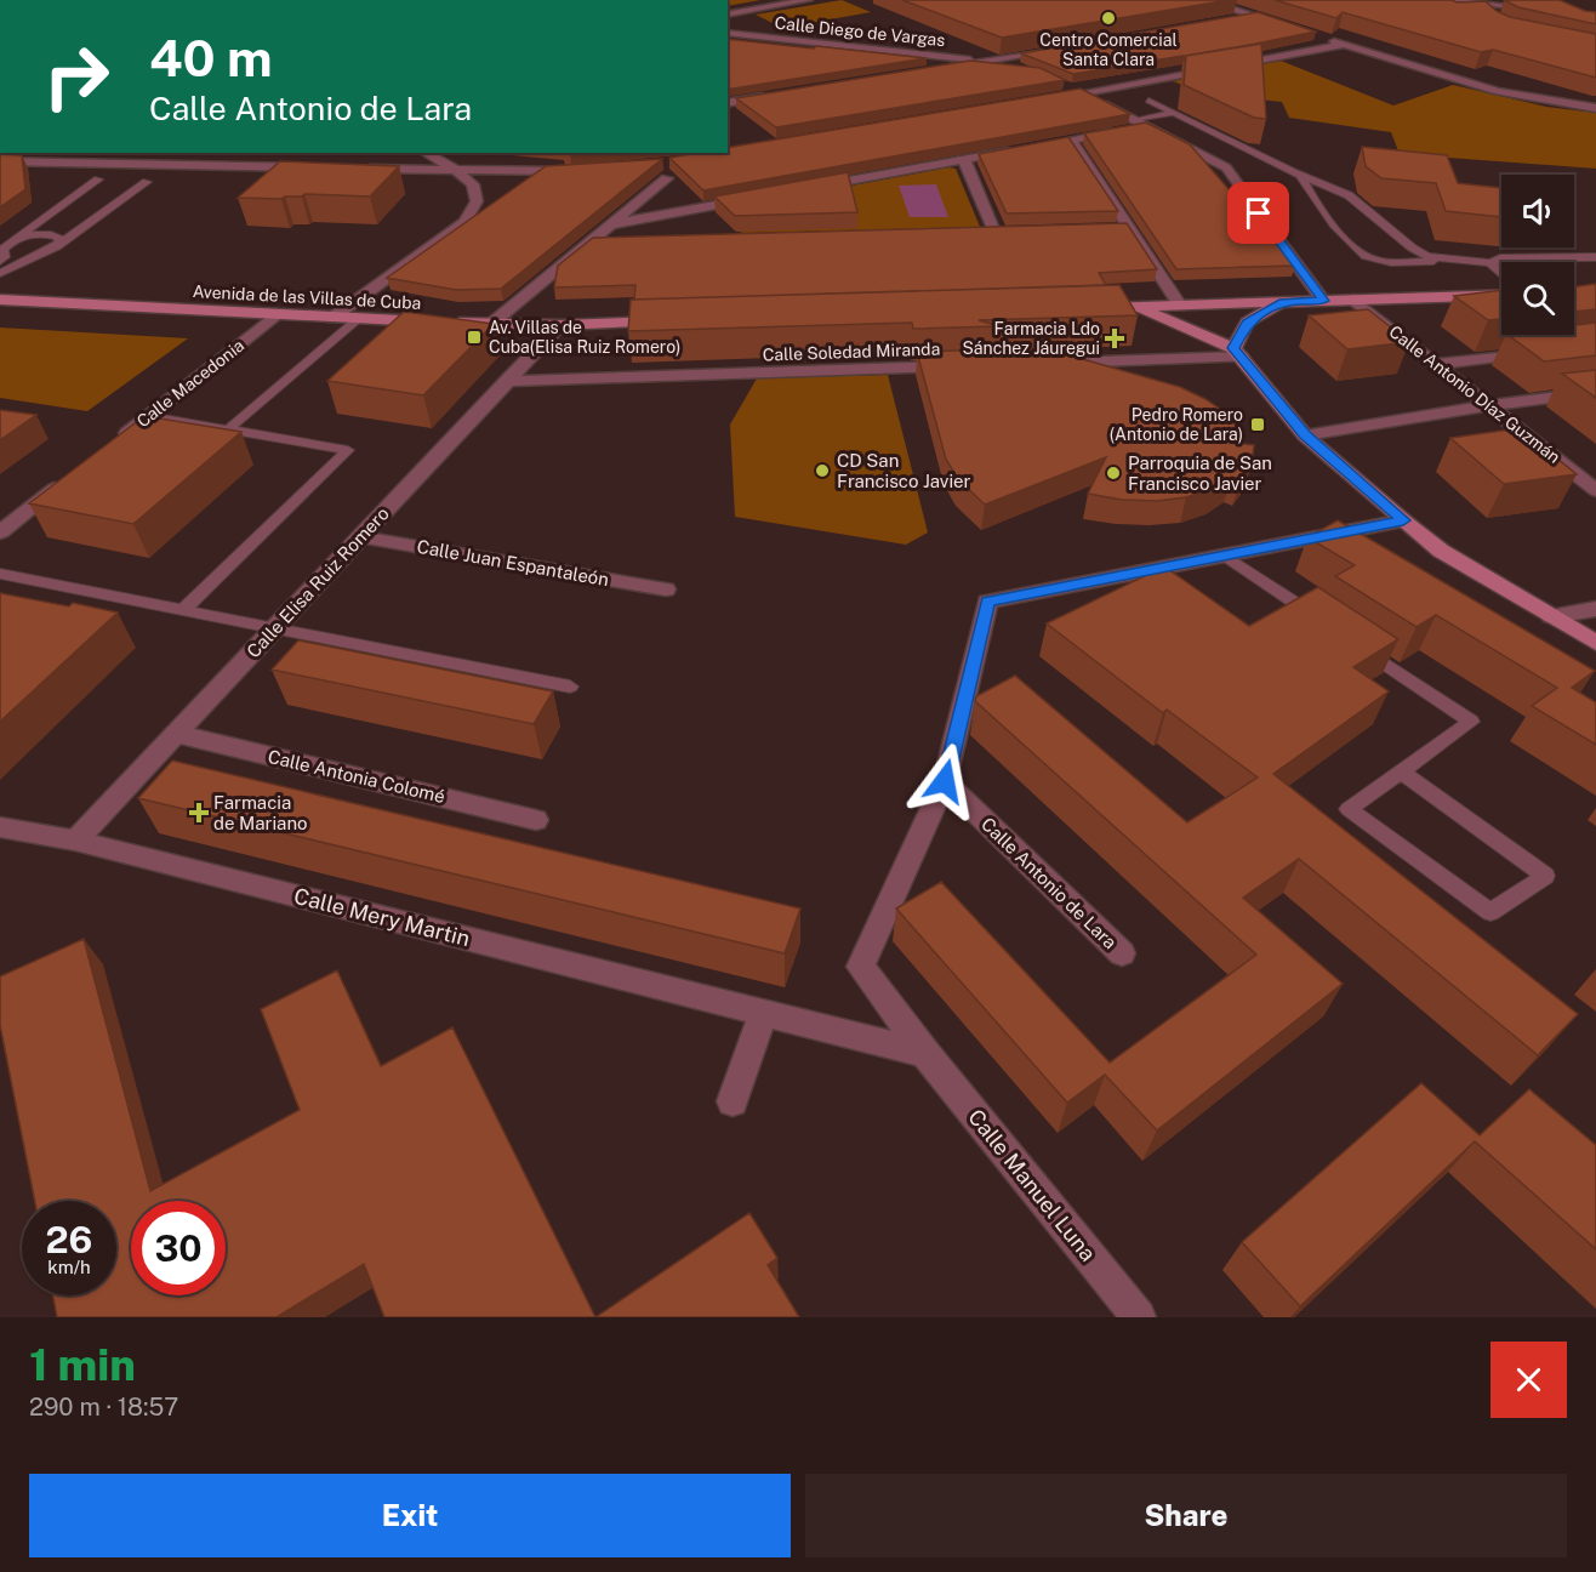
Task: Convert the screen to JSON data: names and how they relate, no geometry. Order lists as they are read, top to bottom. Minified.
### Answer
{"streets":{"street":["Calle Diego de Vargas","Avenida de las Villas de Cuba","Calle Soledad Miranda","Calle Macedonia","Calle Antonio Díaz Guzmán","Calle Juan Espantaleón","Calle Elisa Ruiz Romero","Calle Antonia Colomé","Calle Antonio de Lara","Calle Mery Martin","Calle Manuel Luna"]},"crossings":[["Avenida de las Villas de Cuba","Calle Macedonia"],["Avenida de las Villas de Cuba","Calle Elisa Ruiz Romero"],["Calle Soledad Miranda","Calle Elisa Ruiz Romero"],["Calle Juan Espantaleón","Calle Elisa Ruiz Romero"],["Calle Elisa Ruiz Romero","Calle Antonia Colomé"],["Calle Elisa Ruiz Romero","Calle Mery Martin"],["Calle Mery Martin","Calle Manuel Luna"]],"places":{"other":["Centro Comercial Santa Clara","CD San Francisco Javier","Parroquia de San Francisco Javier"],"transit":["Av. Villas de Cuba(Elisa Ruiz Romero)","Pedro Romero (Antonio de Lara)"],"health":["Farmacia Ldo Sánchez Jáuregui","Farmacia de Mariano"]},"page":{"turn":["40 m","Calle Antonio de Lara"],"speed":"26 km/h","limit":"30","heading":["1 min","290 m · 18:57"],"buttons":["Exit","Share"]}}
